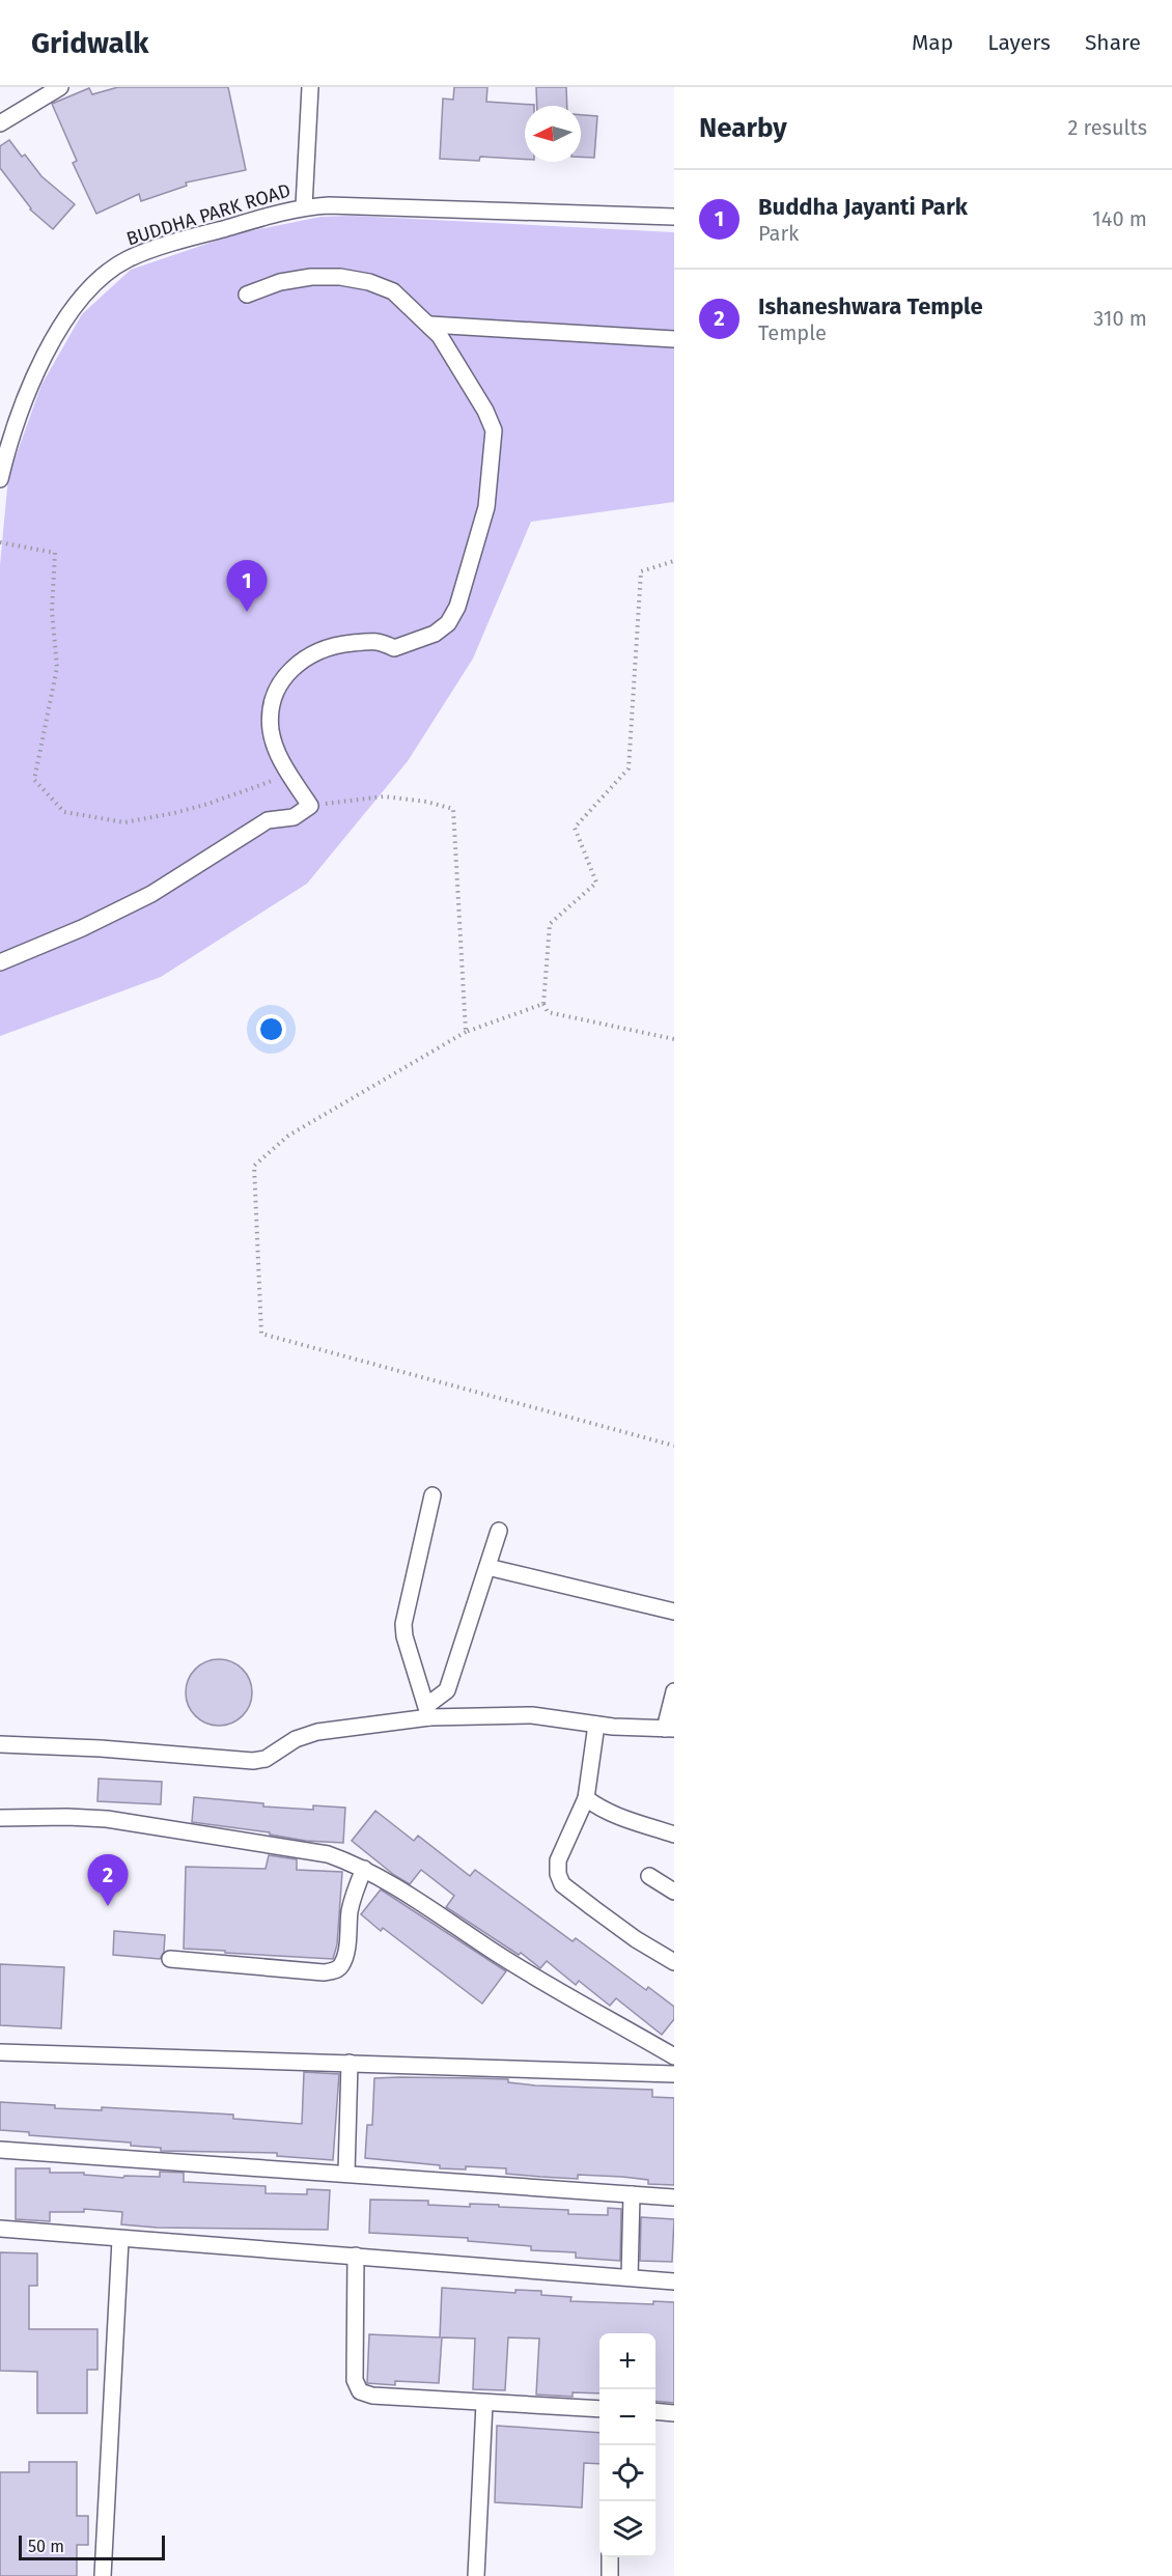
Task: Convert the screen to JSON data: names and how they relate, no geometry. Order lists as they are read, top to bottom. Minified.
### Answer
{"streets":{"street":["BUDDHA PARK ROAD"]},"scale_bar":"50 m","north":"left","page":{"header":"Gridwalk","nav":["Map","Layers","Share"],"heading":["Nearby","2 results"],"list":[{"mark":"1","name":"Buddha Jayanti Park","note":"Park","value":"140 m"},{"mark":"2","name":"Ishaneshwara Temple","note":"Temple","value":"310 m"}],"pins":["1","2"],"map_buttons":["+","−"],"scale":"50 m"}}
